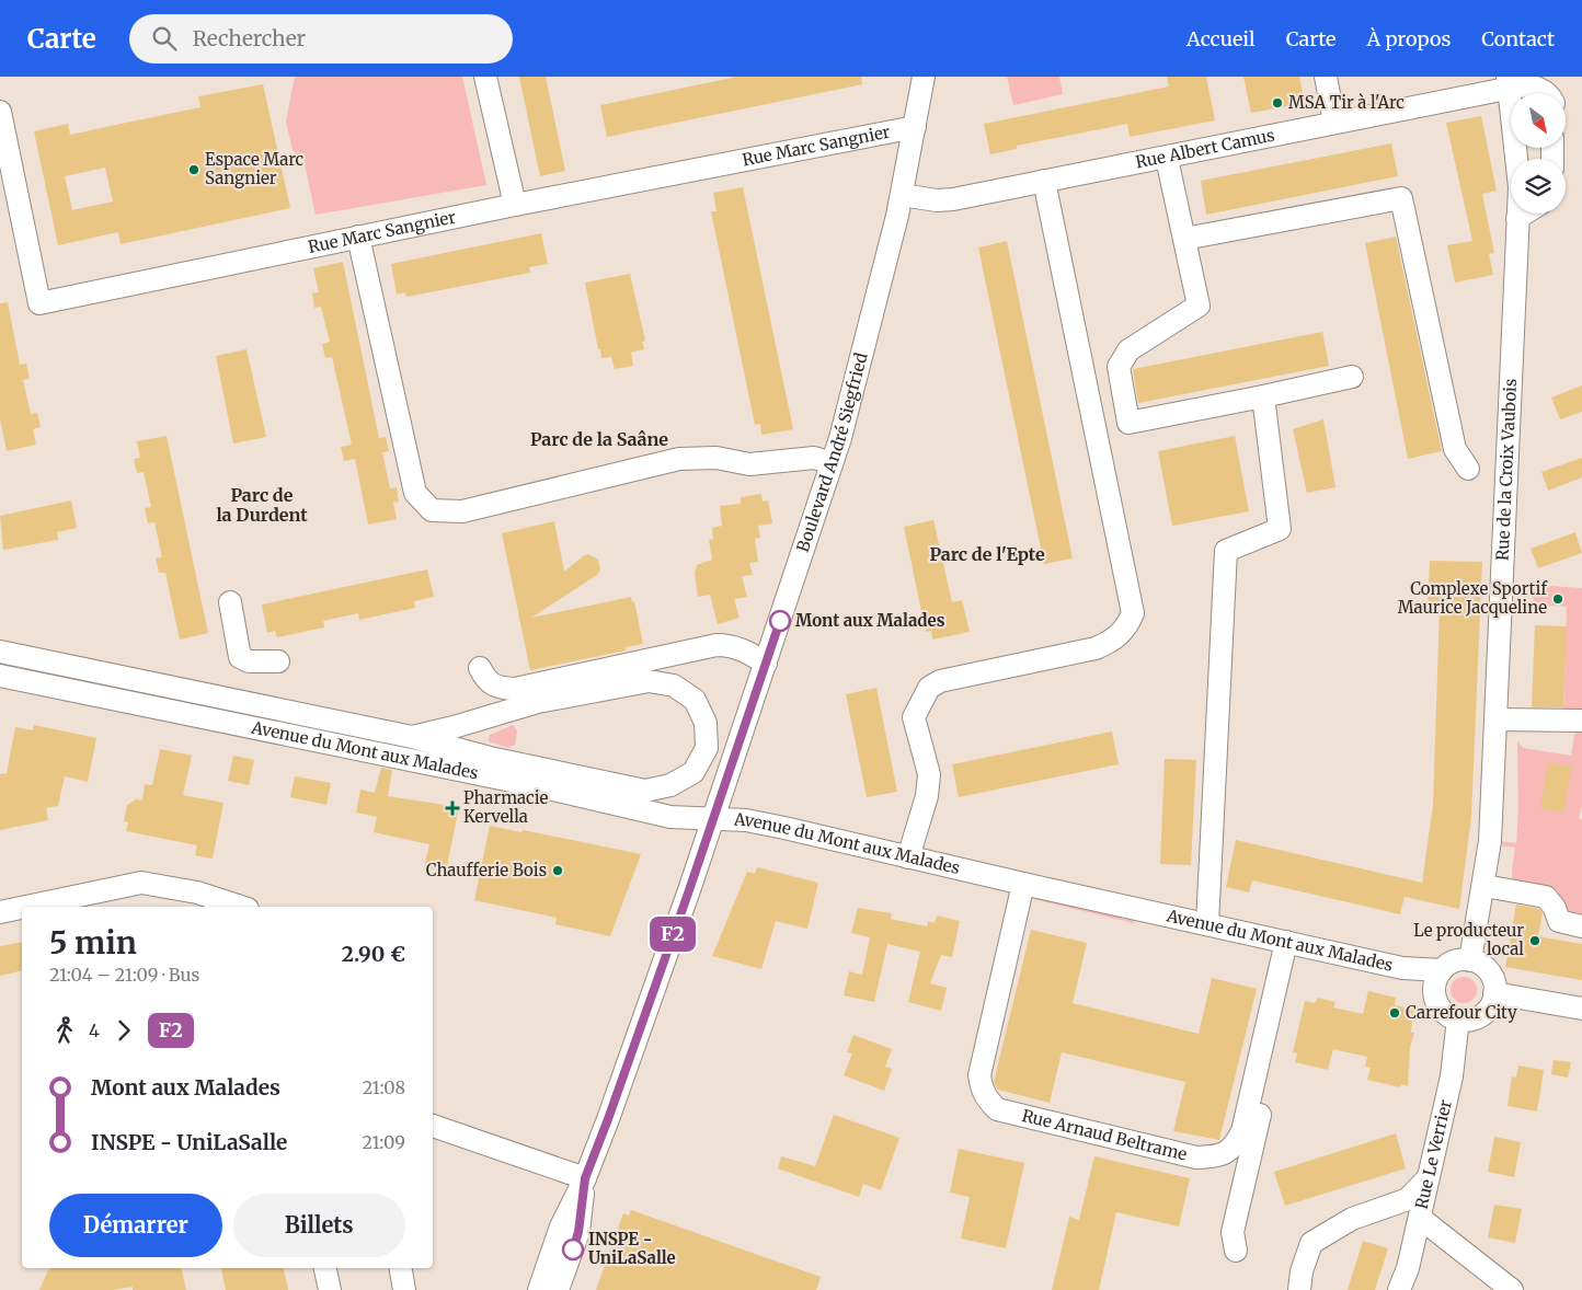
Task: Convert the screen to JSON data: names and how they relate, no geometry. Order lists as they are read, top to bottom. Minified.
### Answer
{"streets":{"street":["Rue Marc Sangnier","Rue Albert Camus","Boulevard André Siegfried","Rue de la Croix Vaubois","Avenue du Mont aux Malades","Rue Arnaud Beltrame","Rue Le Verrier"]},"crossings":[["Rue Marc Sangnier","Boulevard André Siegfried"],["Rue Albert Camus","Boulevard André Siegfried"],["Rue Albert Camus","Rue de la Croix Vaubois"],["Boulevard André Siegfried","Avenue du Mont aux Malades"],["Rue de la Croix Vaubois","Avenue du Mont aux Malades"],["Rue de la Croix Vaubois","Rue Le Verrier"],["Avenue du Mont aux Malades","Rue Arnaud Beltrame"],["Avenue du Mont aux Malades","Rue Le Verrier"]],"districts":["Parc de la Saâne","Parc de la Durdent","Parc de l'Epte"],"places":{"other":["MSA Tir à l'Arc","Espace Marc Sangnier","Complexe Sportif Maurice Jacqueline","Mont aux Malades","Chaufferie Bois","Le producteur local","Carrefour City","INSPE - UniLaSalle"],"health":["Pharmacie Kervella"]},"lines":["bus line F2"],"north":"bottom right","page":{"header":"Carte","search":"Rechercher","nav":["Accueil","Carte","À propos","Contact"],"on_map":"F2","heading":["5 min","21:04 – 21:09 · Bus","2.90 €"],"legs":["4","F2"],"list":[{"name":"Mont aux Malades","value":"21:08"},{"name":"INSPE - UniLaSalle","value":"21:09"}],"buttons":["Démarrer","Billets"]}}
